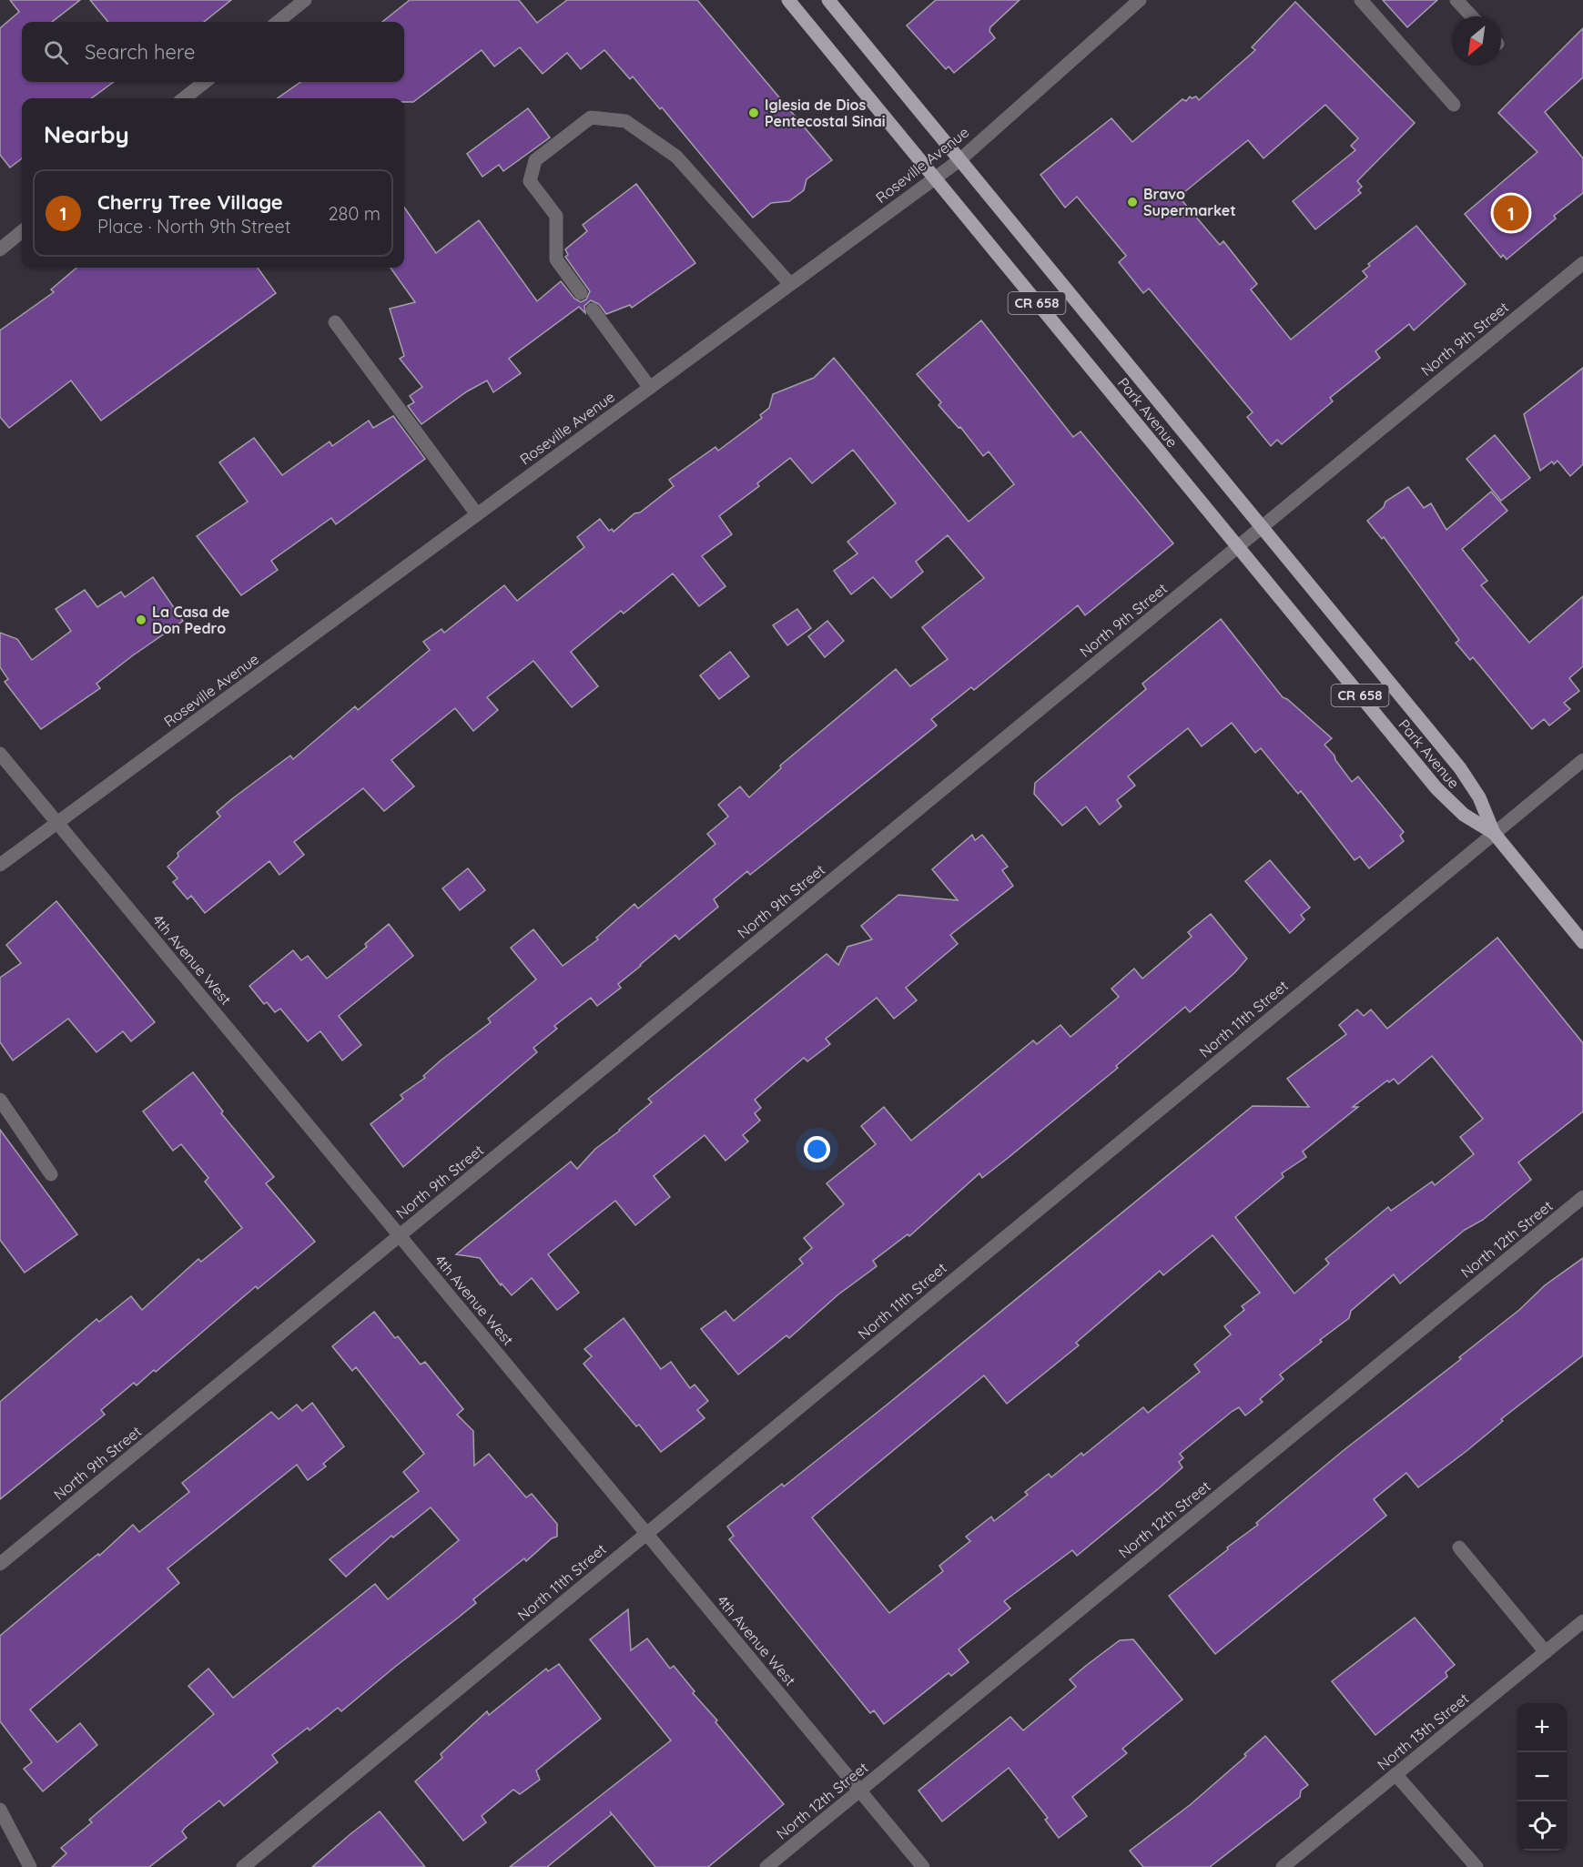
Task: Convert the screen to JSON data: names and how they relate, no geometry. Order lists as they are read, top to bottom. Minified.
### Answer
{"streets":{"main road":["CR 658","Park Avenue"],"street":["Roseville Avenue","North 9th Street","4th Avenue West","North 11th Street","North 12th Street","North 13th Street"]},"crossings":[["Roseville Avenue","Park Avenue"],["Roseville Avenue","4th Avenue West"],["North 9th Street","Park Avenue"],["North 9th Street","4th Avenue West"],["Park Avenue","North 11th Street"],["4th Avenue West","North 11th Street"],["4th Avenue West","North 12th Street"]],"places":["Iglesia de Dios Pentecostal Sinai","Bravo Supermarket","La Casa de Don Pedro"],"north":"bottom left","page":{"search":"Search here","heading":"Nearby","list":[{"mark":"1","name":"Cherry Tree Village","note":"Place · North 9th Street","value":"280 m"}],"pins":"1","map_buttons":["+","−"]}}
